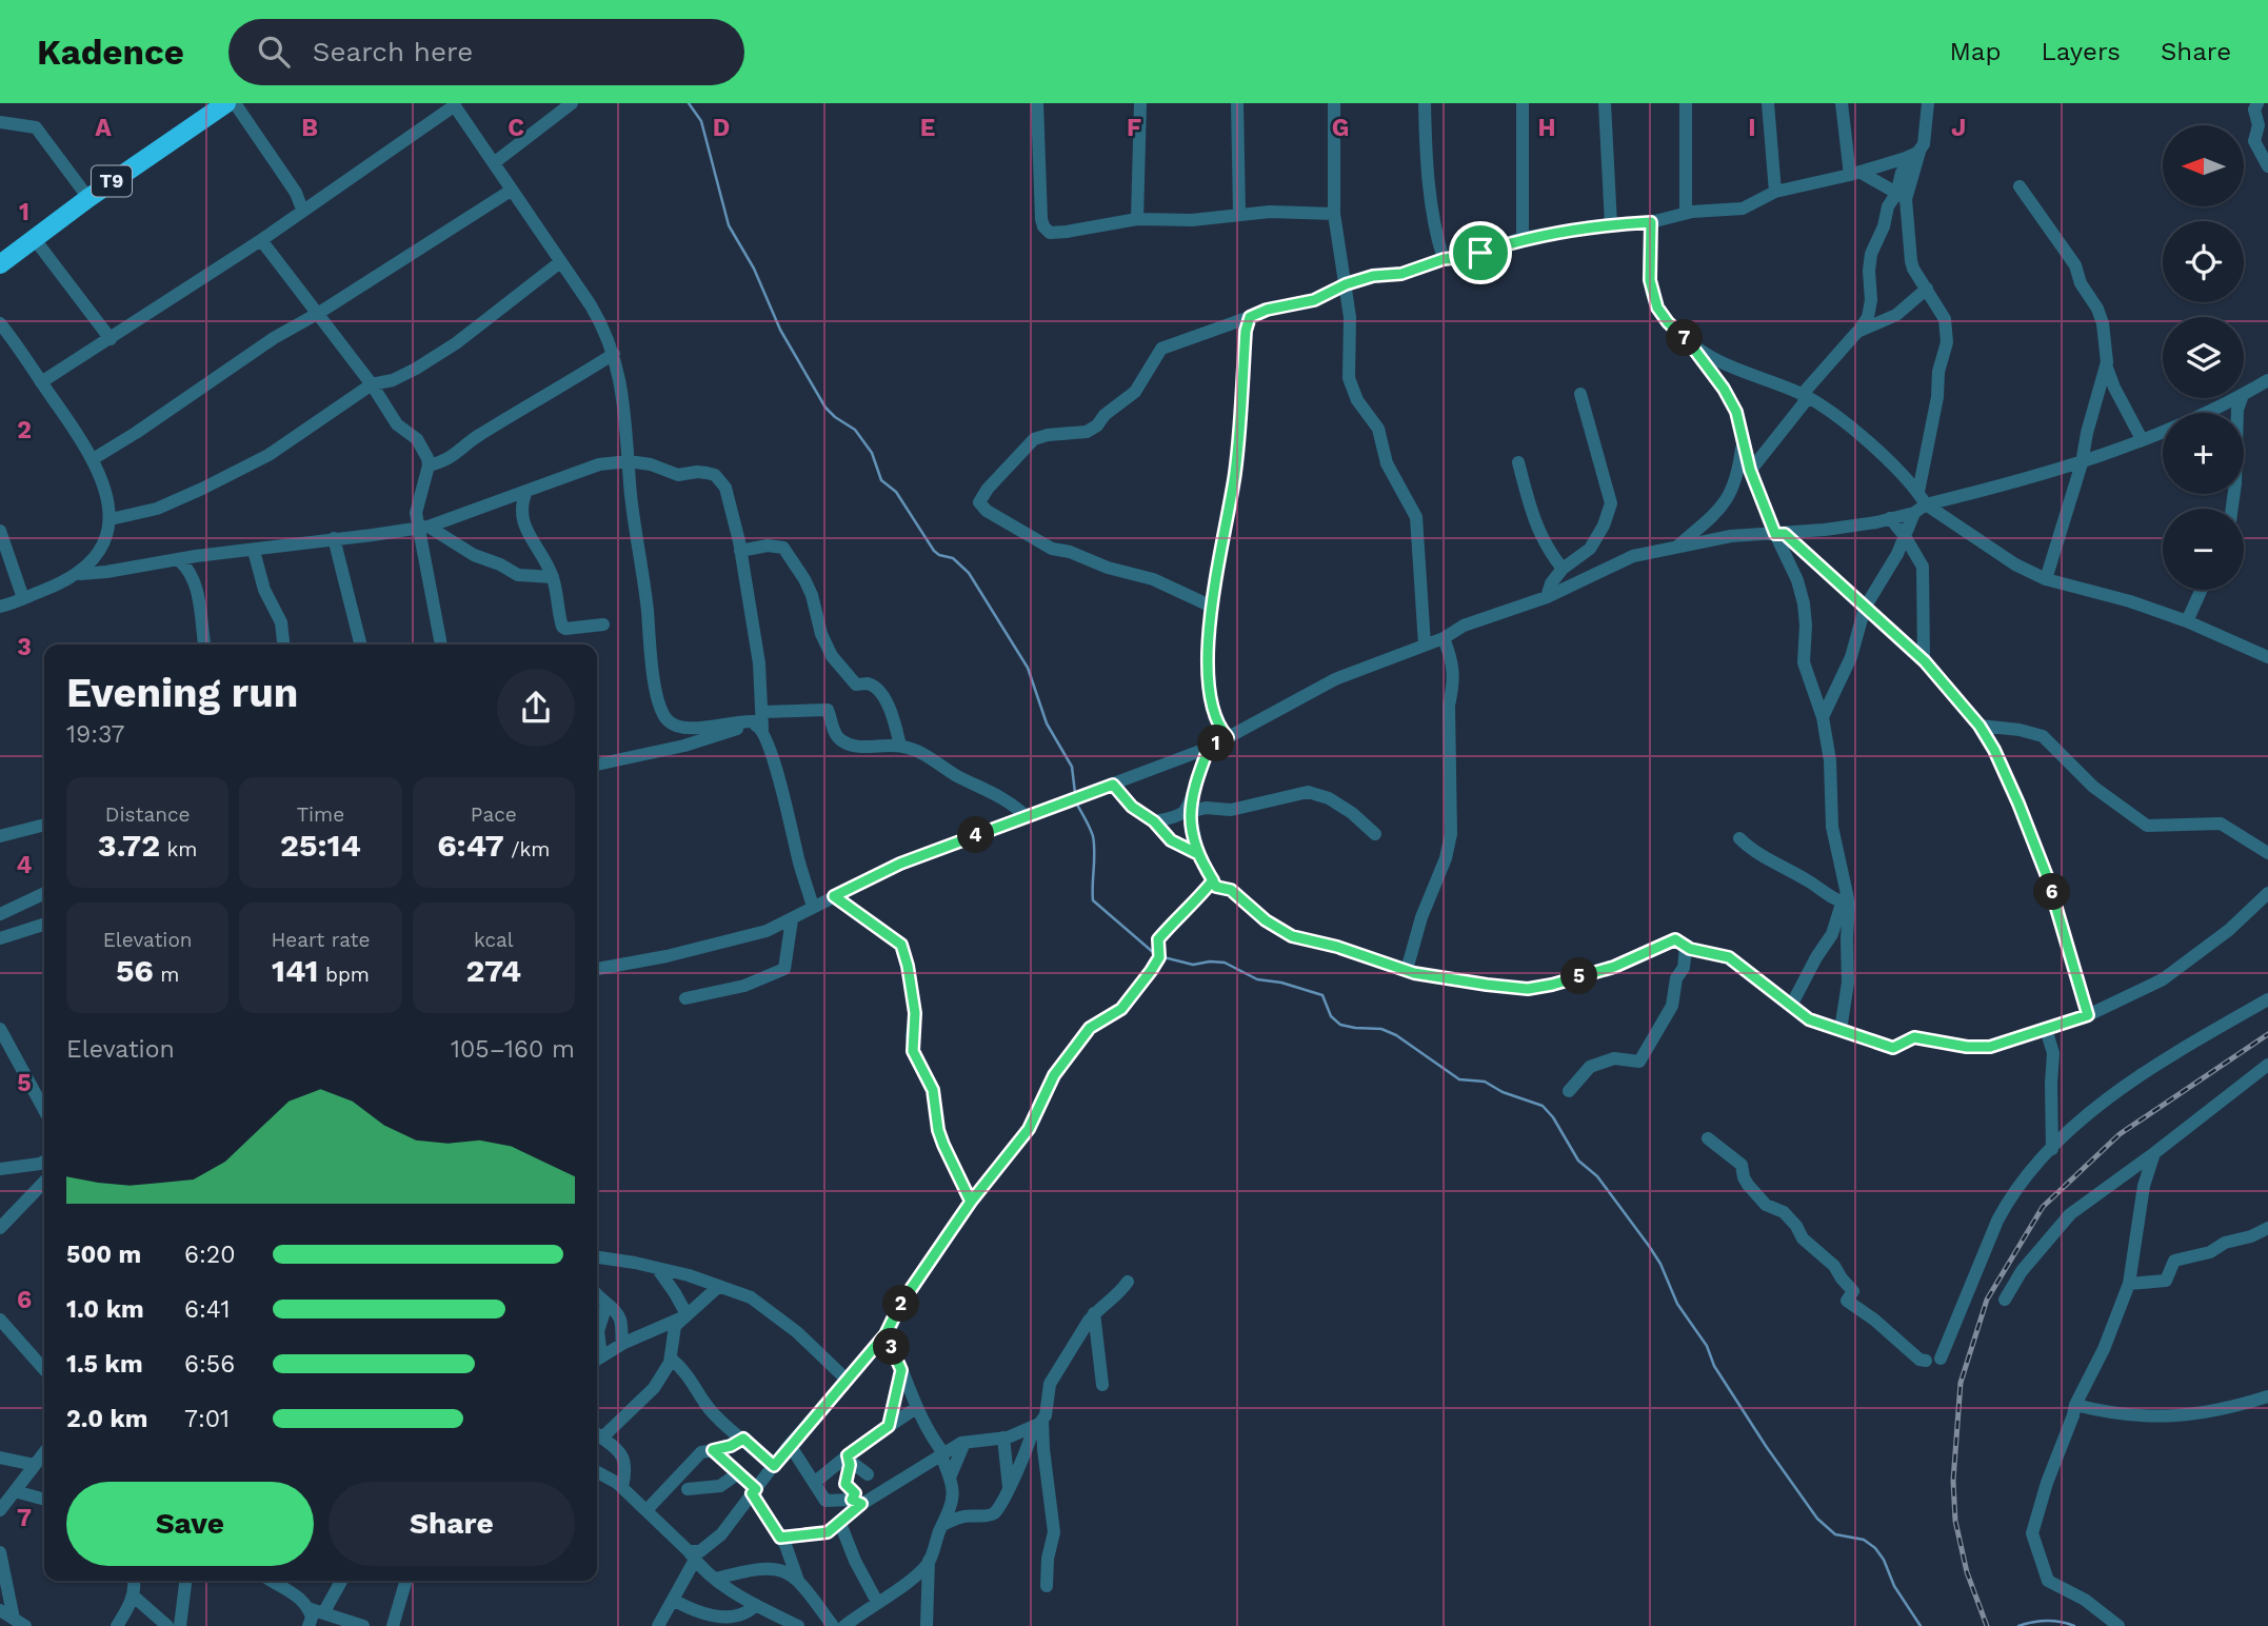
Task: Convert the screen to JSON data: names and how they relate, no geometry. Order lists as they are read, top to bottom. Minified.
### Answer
{"streets":{"highway":["T9"]},"north":"left","page":{"header":"Kadence","search":"Search here","nav":["Map","Layers","Share"],"map_buttons":["+","−"],"pins":["7","1","4","6","5","2","3"],"heading":["Evening run","19:37"],"stats":[["Distance","3.72 km"],["Time","25:14"],["Pace","6:47 /km"],["Elevation","56 m"],["Heart rate","141 bpm"],["kcal","274"]],"chart":["Elevation","105–160 m"],"list":[{"name":"500 m","note":"6:20"},{"name":"1.0 km","note":"6:41"},{"name":"1.5 km","note":"6:56"},{"name":"2.0 km","note":"7:01"}],"buttons":["Save","Share"]},"grid":{"columns":["A","B","C","D","E","F","G","H","I","J"],"rows":["1","2","3","4","5","6","7"]}}
